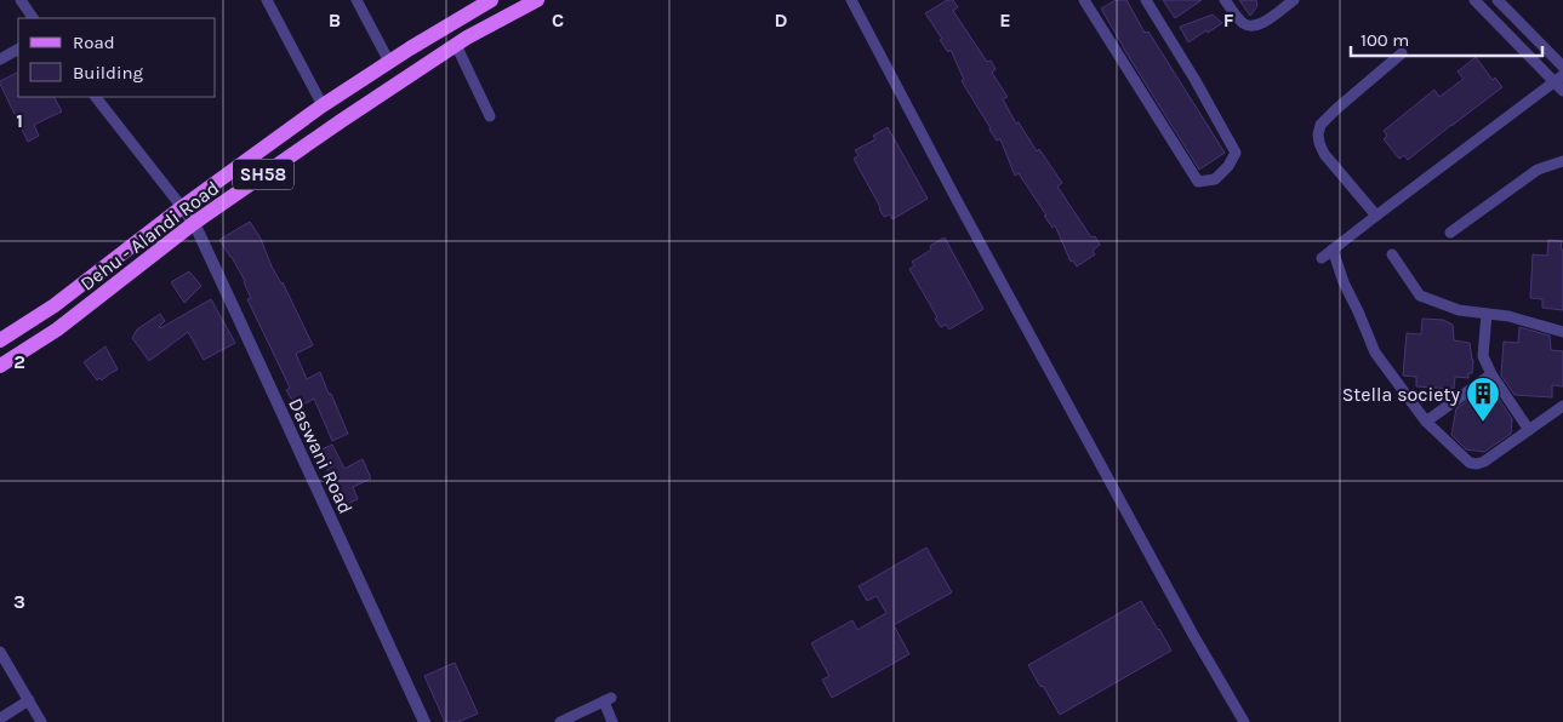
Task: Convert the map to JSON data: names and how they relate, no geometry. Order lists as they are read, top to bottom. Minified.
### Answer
{"streets":{"main road":["SH58","Dehu - Alandi Road"],"street":["Daswani Road"]},"crossings":[["Dehu - Alandi Road","Daswani Road"]],"places":{"building":["Stella society"]},"legend":["Road","Building"],"scale_bar":"100 m","grid":{"columns":["B","C","D","E","F"],"rows":["1","2","3"]}}
